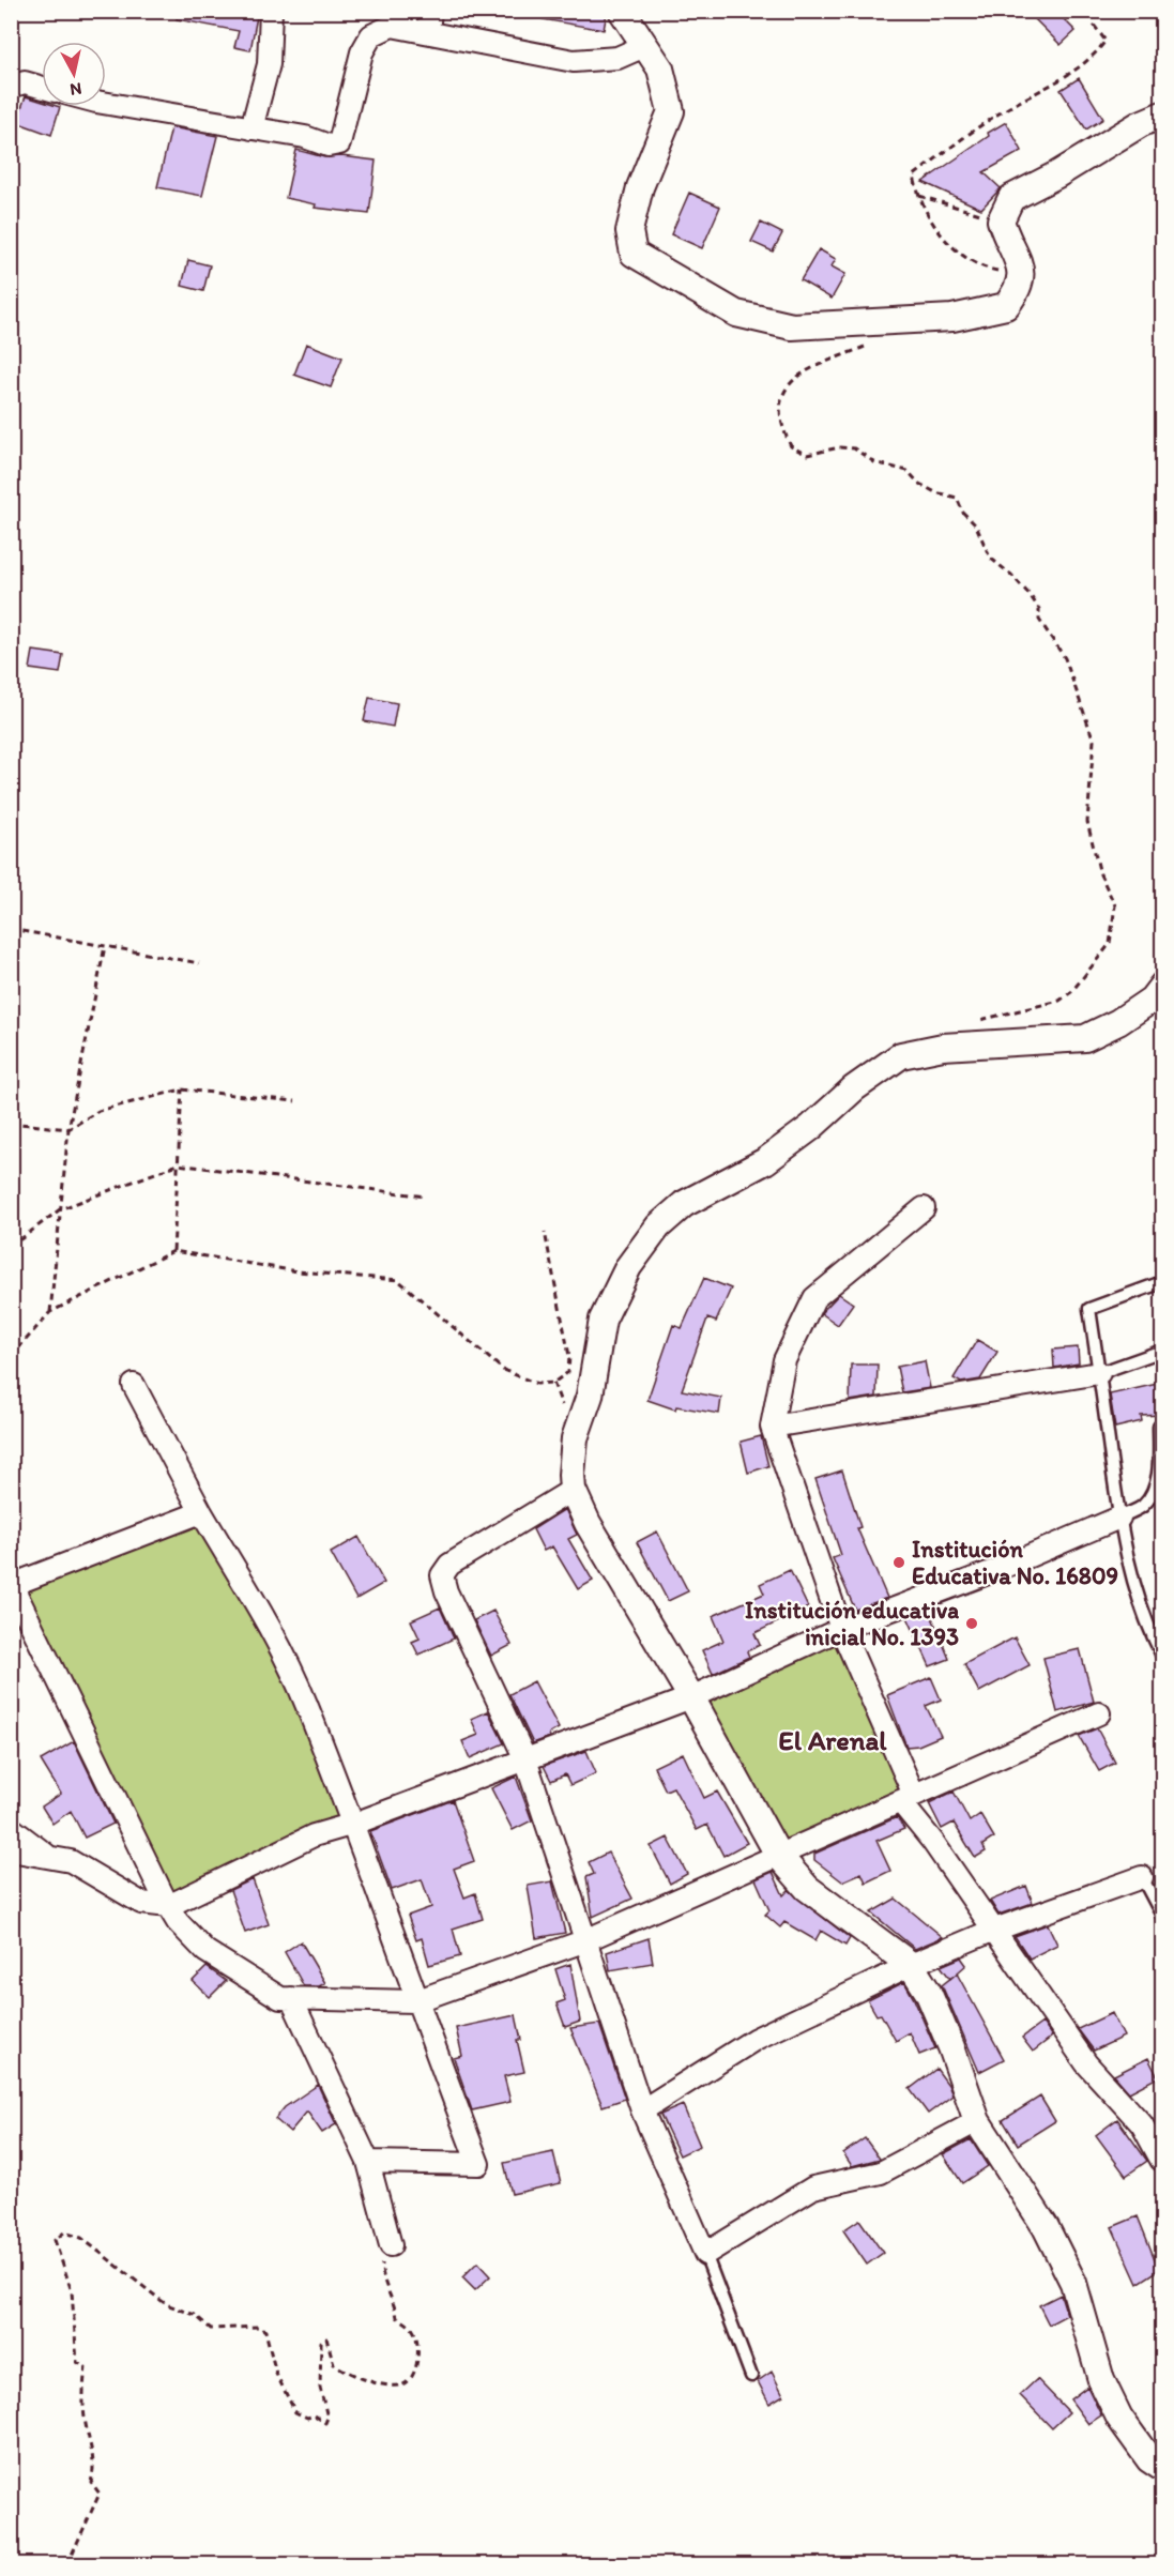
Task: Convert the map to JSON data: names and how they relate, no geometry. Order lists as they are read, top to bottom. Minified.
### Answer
{"districts":["El Arenal"],"places":["Institución Educativa No. 16809","Institución educativa inicial No. 1393"],"north":"bottom"}
